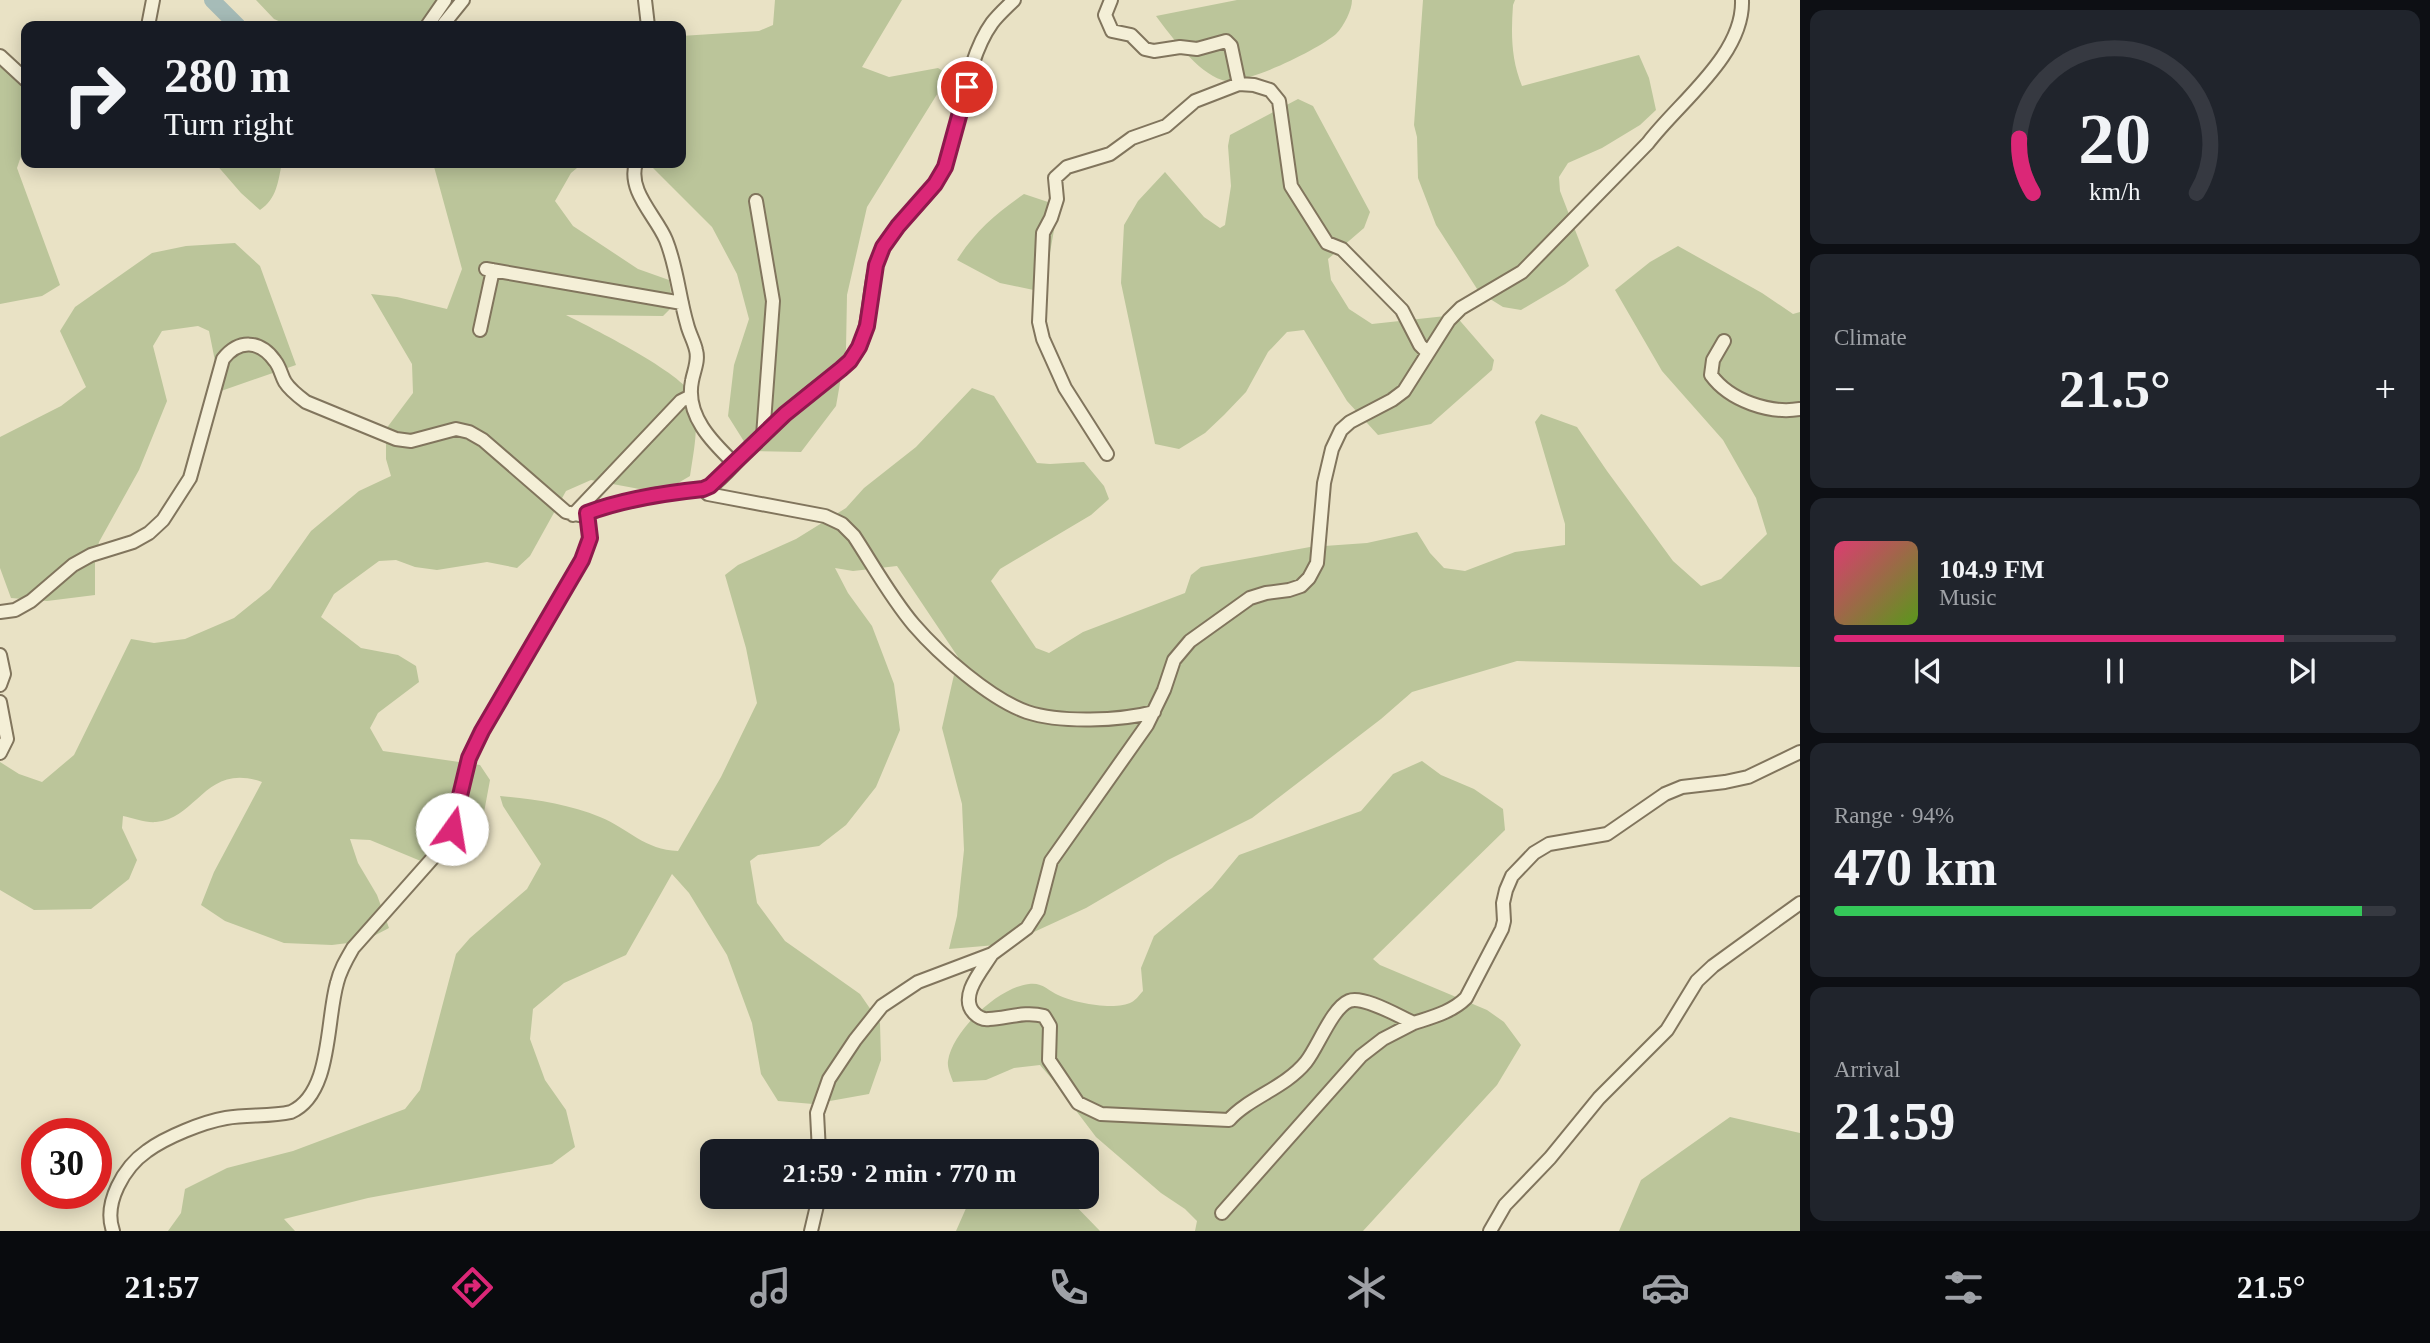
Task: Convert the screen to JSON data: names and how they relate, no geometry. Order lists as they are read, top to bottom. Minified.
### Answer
{"page":{"turn":["280 m","Turn right"],"tile":["Climate",["Range · 94%","470 km"],["Arrival","21:59"]],"heat":["−","21.5°","+"],"song":["104.9 FM","Music"],"limit":"30","trip":"21:59 · 2 min · 770 m","tabs":["21:57","21.5°"],"gauge":["20","km/h"]}}
